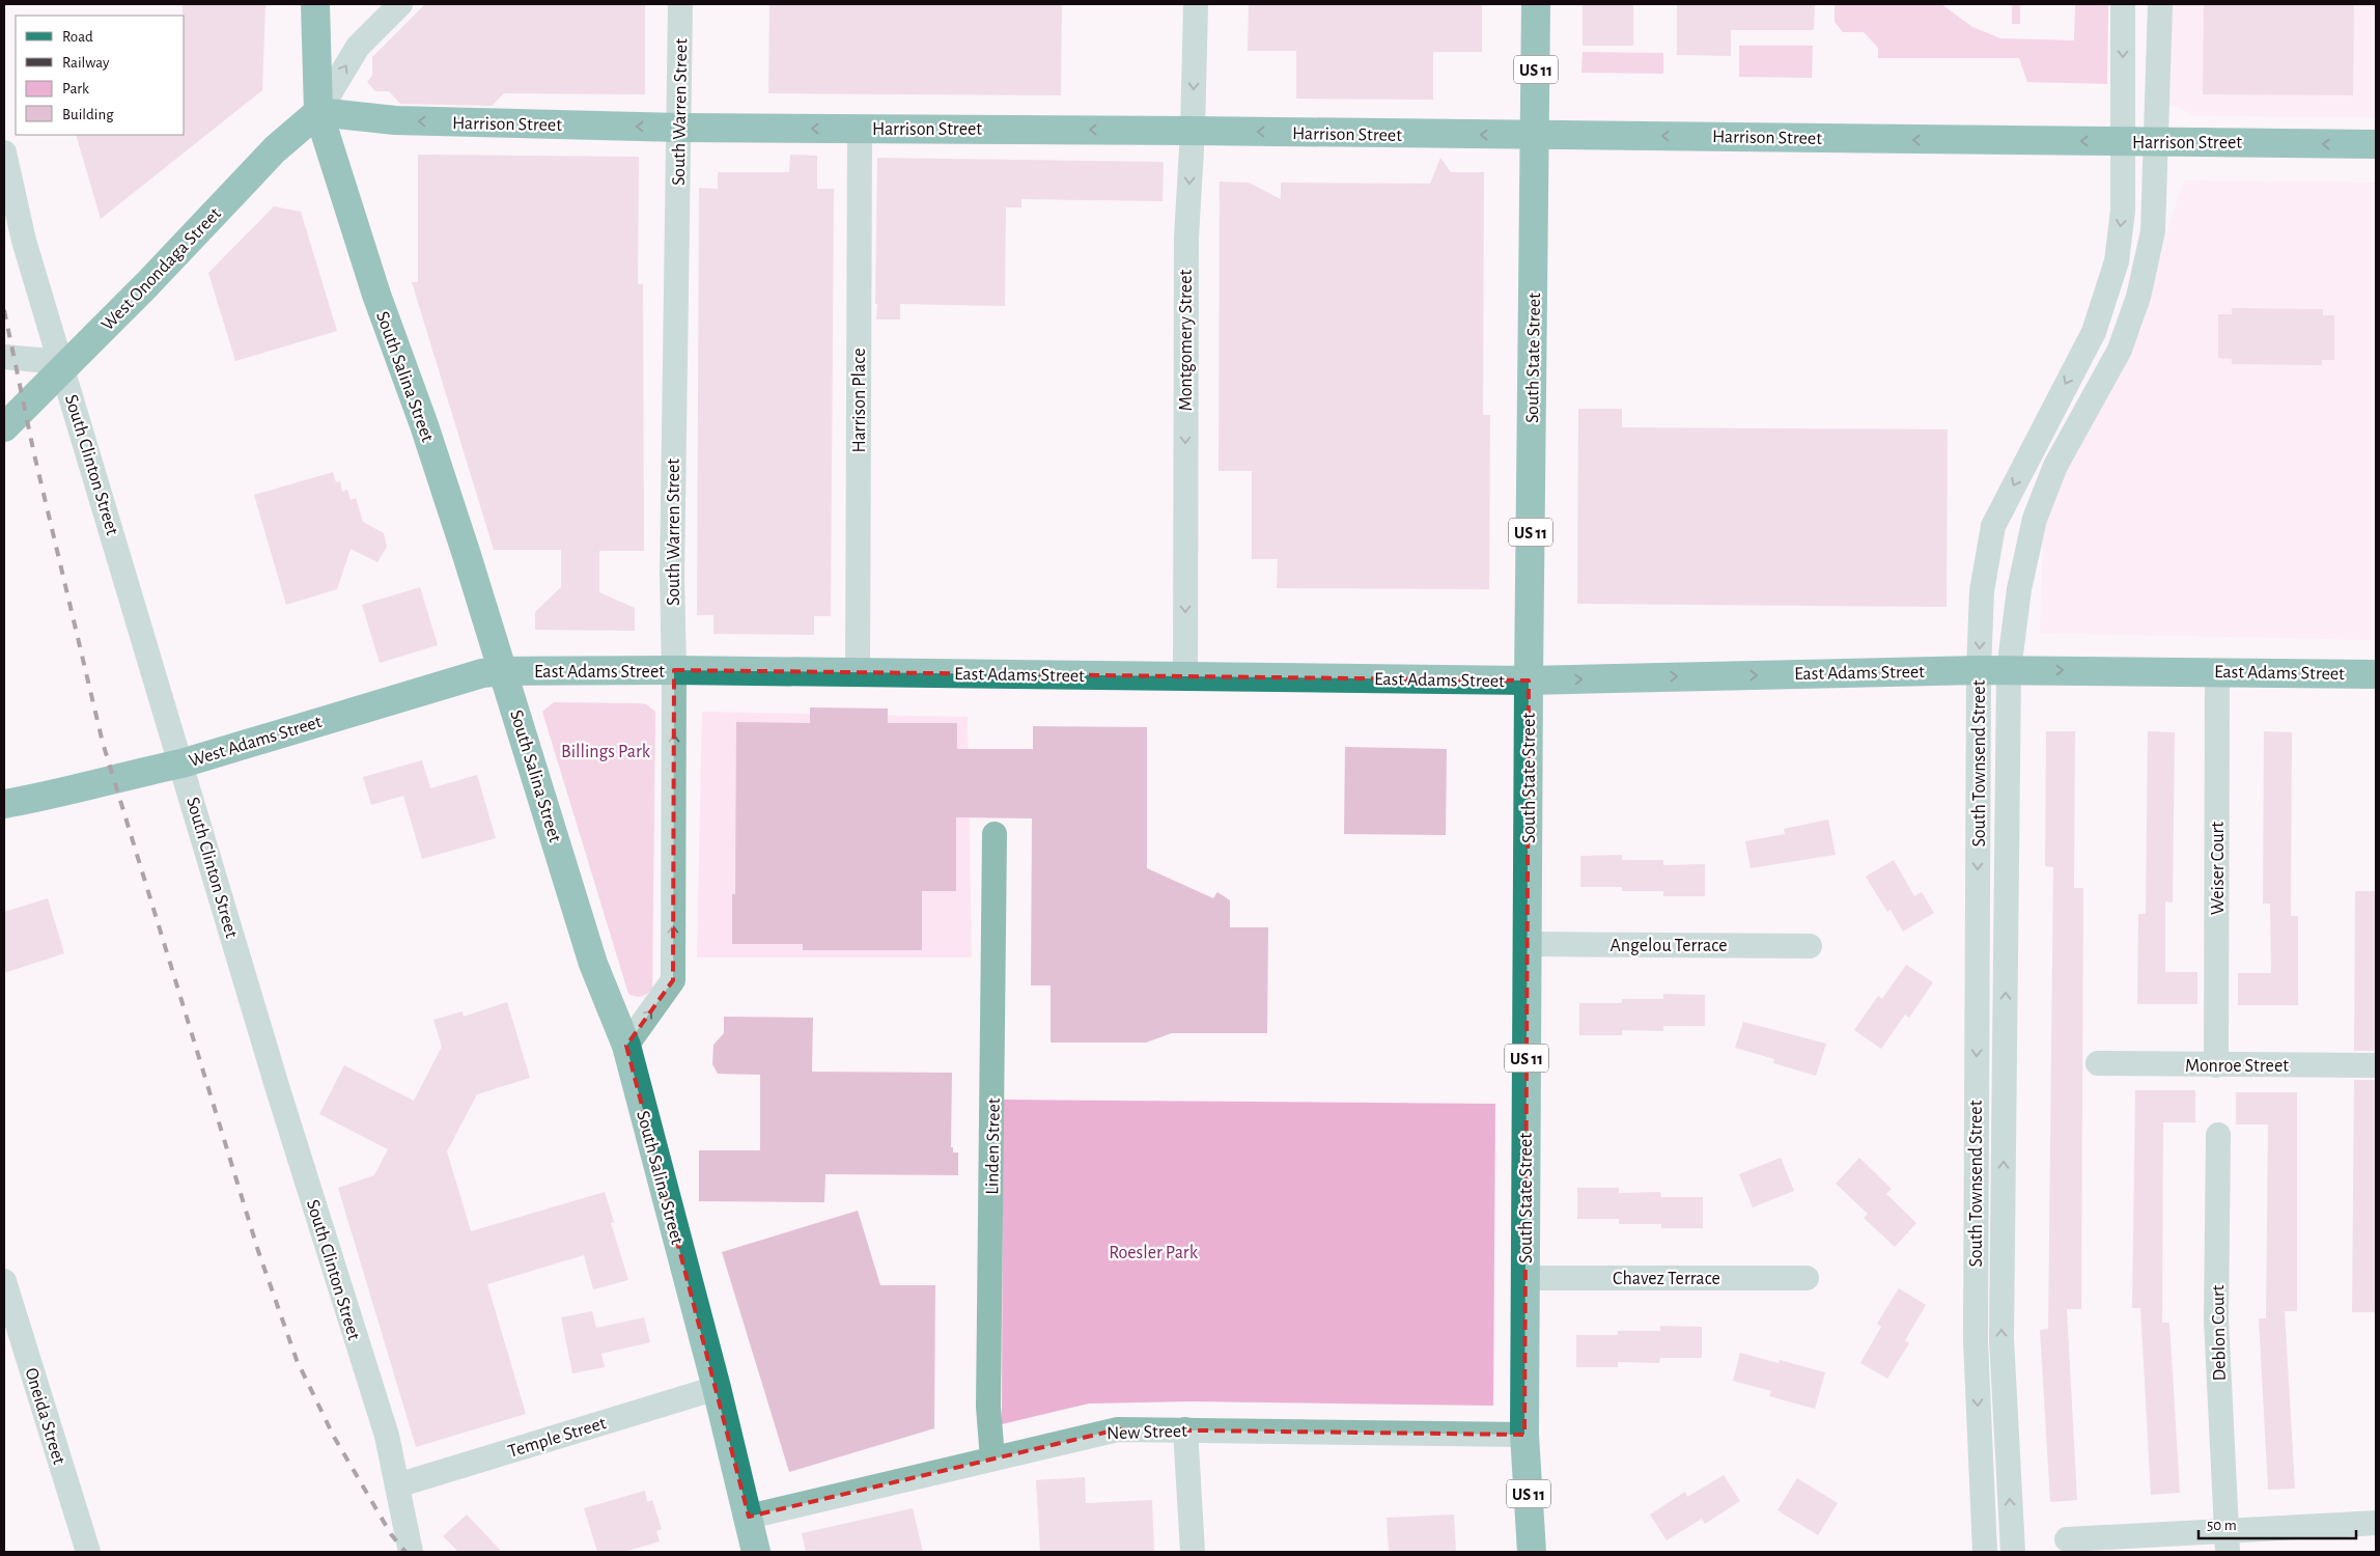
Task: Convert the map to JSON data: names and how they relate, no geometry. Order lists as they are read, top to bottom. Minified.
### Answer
{"streets":{"main road":["US 11","Harrison Street","West Onondaga Street","South State Street","South Salina Street","East Adams Street","West Adams Street"],"street":["South Warren Street","Montgomery Street","Harrison Place","South Clinton Street","South Townsend Street","Weiser Court","Angelou Terrace","Monroe Street","Linden Street","Chavez Terrace","Deblon Court","Oneida Street","New Street","Temple Street"]},"crossings":[["South Warren Street","Harrison Street"],["South Warren Street","South Salina Street"],["South Warren Street","East Adams Street"],["Harrison Street","West Onondaga Street"],["Harrison Street","Montgomery Street"],["Harrison Street","South State Street"],["Harrison Street","South Salina Street"],["Harrison Street","Harrison Place"],["Harrison Street","South Townsend Street"],["West Onondaga Street","South Salina Street"],["West Onondaga Street","South Clinton Street"],["Montgomery Street","East Adams Street"],["South State Street","East Adams Street"],["South State Street","Angelou Terrace"],["South State Street","Chavez Terrace"],["South State Street","New Street"],["South Salina Street","East Adams Street"],["South Salina Street","West Adams Street"],["South Salina Street","New Street"],["South Salina Street","Temple Street"],["Harrison Place","East Adams Street"],["South Clinton Street","West Adams Street"],["South Clinton Street","Temple Street"],["East Adams Street","West Adams Street"],["East Adams Street","South Townsend Street"],["East Adams Street","Weiser Court"],["Weiser Court","Monroe Street"],["Linden Street","New Street"]],"one_way":["South Warren Street","Harrison Street","Montgomery Street","East Adams Street"],"parks":["Billings Park","Roesler Park"],"legend":["Road","Railway","Park","Building"],"scale_bar":"50 m"}
